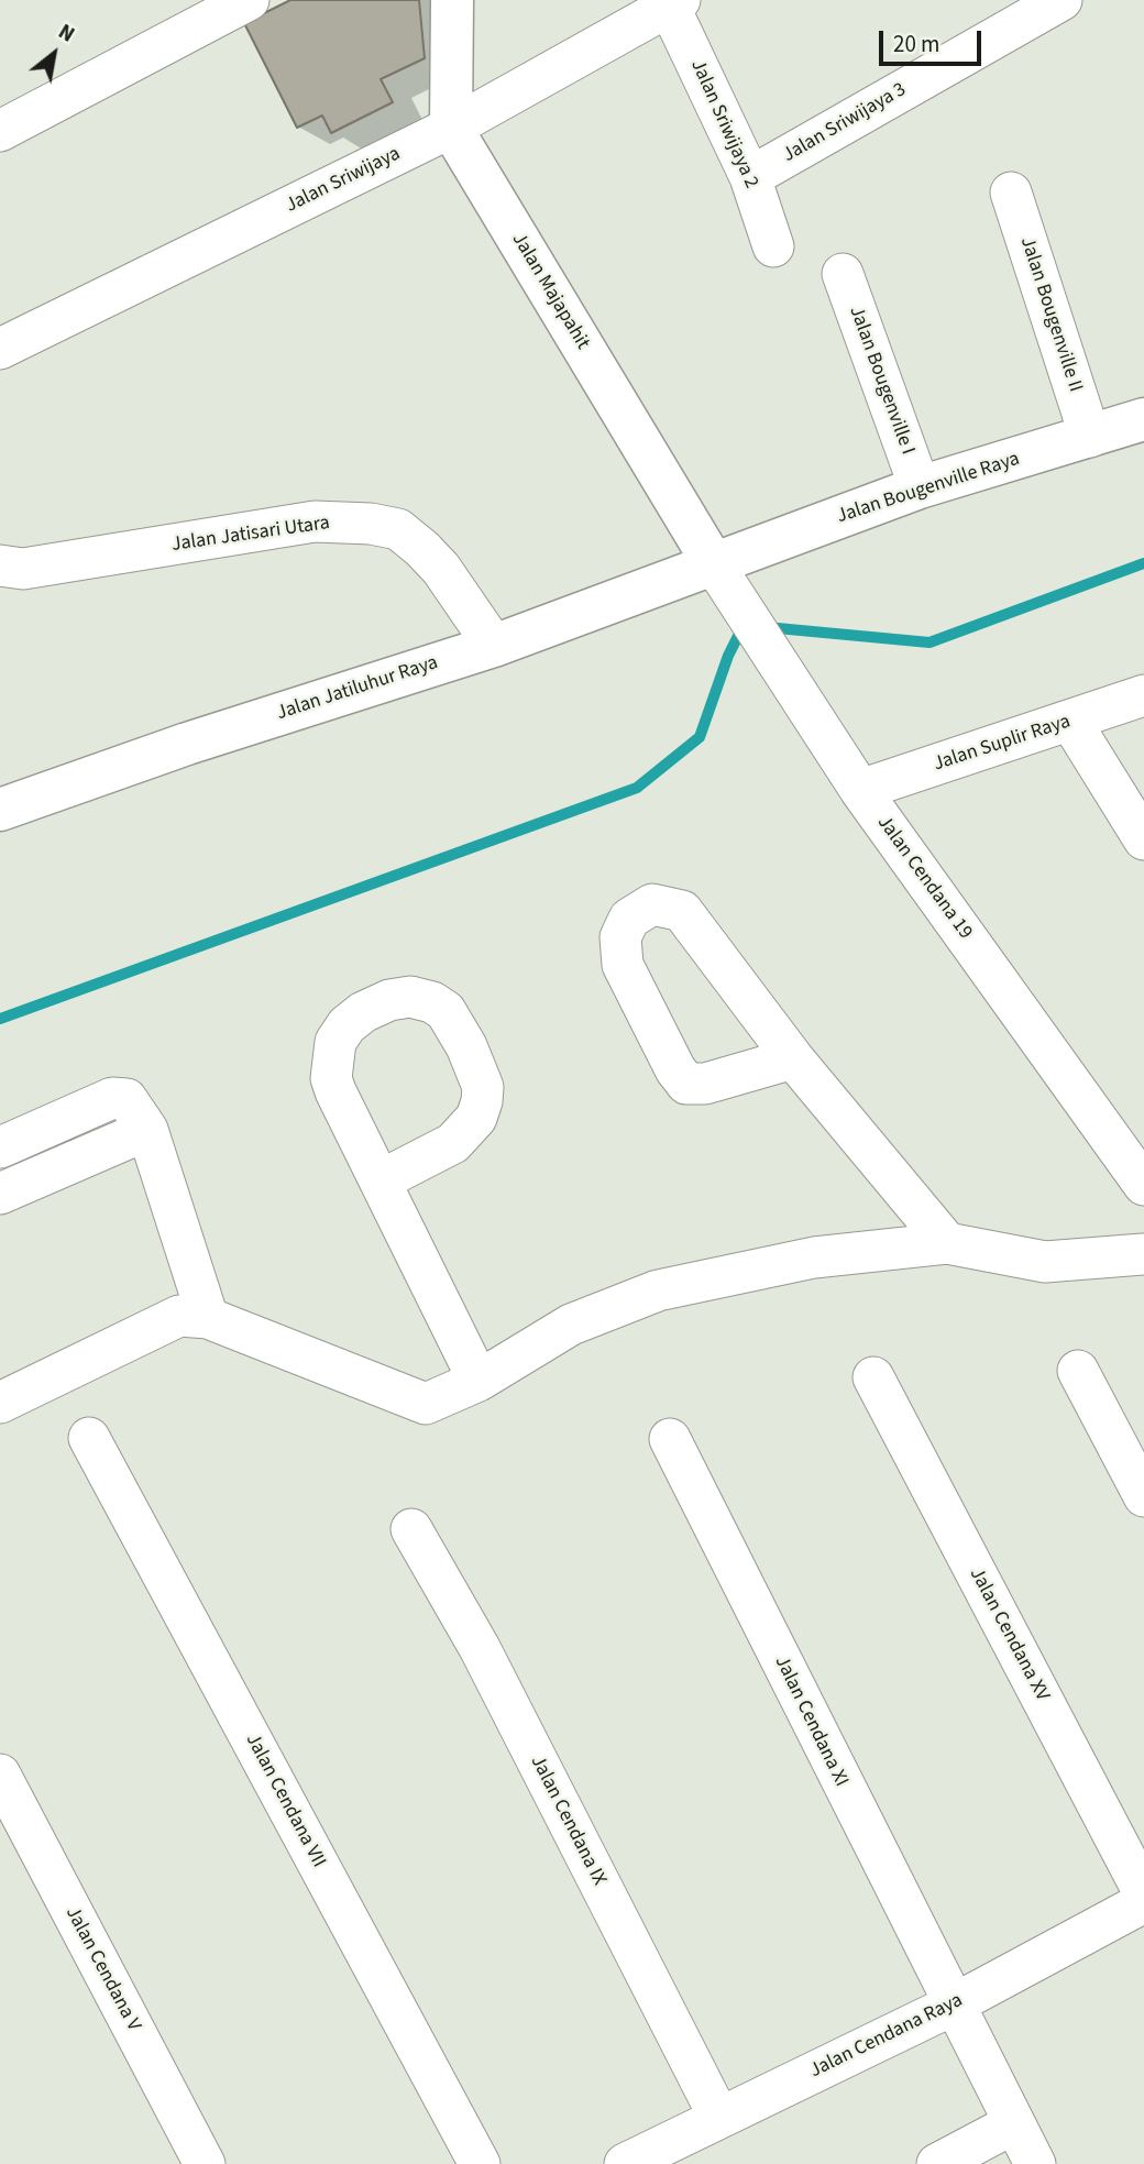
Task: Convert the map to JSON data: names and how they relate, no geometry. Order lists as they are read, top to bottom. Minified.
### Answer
{"streets":{"street":["Jalan Sriwijaya 3","Jalan Sriwijaya 2","Jalan Sriwijaya","Jalan Majapahit","Jalan Bougenville II","Jalan Bougenville I","Jalan Bougenville Raya","Jalan Jatisari Utara","Jalan Jatiluhur Raya","Jalan Suplir Raya","Jalan Cendana 19","Jalan Cendana XV","Jalan Cendana XI","Jalan Cendana VII","Jalan Cendana IX","Jalan Cendana V","Jalan Cendana Raya"]},"crossings":[["Jalan Sriwijaya 3","Jalan Sriwijaya 2"],["Jalan Sriwijaya 2","Jalan Sriwijaya"],["Jalan Sriwijaya","Jalan Majapahit"],["Jalan Majapahit","Jalan Bougenville Raya"],["Jalan Majapahit","Jalan Jatiluhur Raya"],["Jalan Majapahit","Jalan Cendana 19"],["Jalan Bougenville II","Jalan Bougenville Raya"],["Jalan Bougenville I","Jalan Bougenville Raya"],["Jalan Bougenville Raya","Jalan Jatiluhur Raya"],["Jalan Bougenville Raya","Jalan Cendana 19"],["Jalan Jatisari Utara","Jalan Jatiluhur Raya"],["Jalan Jatiluhur Raya","Jalan Cendana 19"],["Jalan Suplir Raya","Jalan Cendana 19"],["Jalan Cendana XI","Jalan Cendana Raya"],["Jalan Cendana IX","Jalan Cendana Raya"]],"scale_bar":"20 m","north":"top right"}
